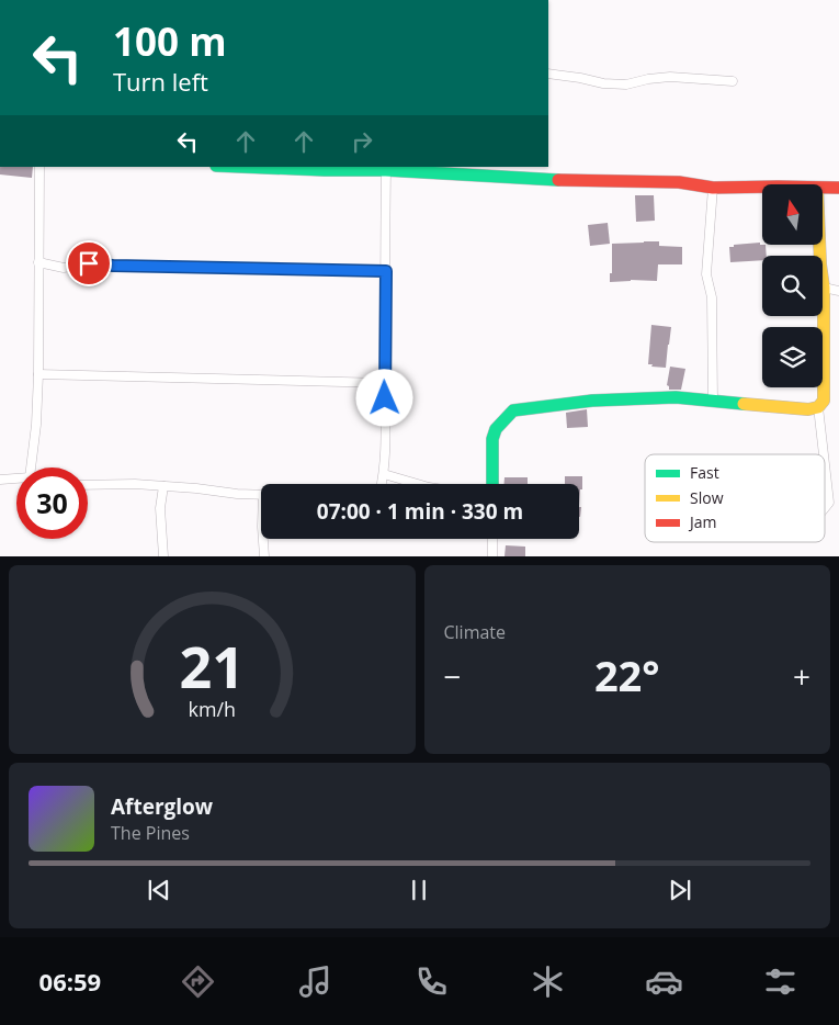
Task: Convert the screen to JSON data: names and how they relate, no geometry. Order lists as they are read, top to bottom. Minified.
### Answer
{"legend":["Fast","Slow","Jam"],"north":"top","page":{"turn":["100 m","Turn left"],"limit":"30","trip":"07:00 · 1 min · 330 m","tile":"Climate","heat":["−","22°","+"],"song":["Afterglow","The Pines"],"tabs":"06:59","gauge":["21","km/h"]}}
